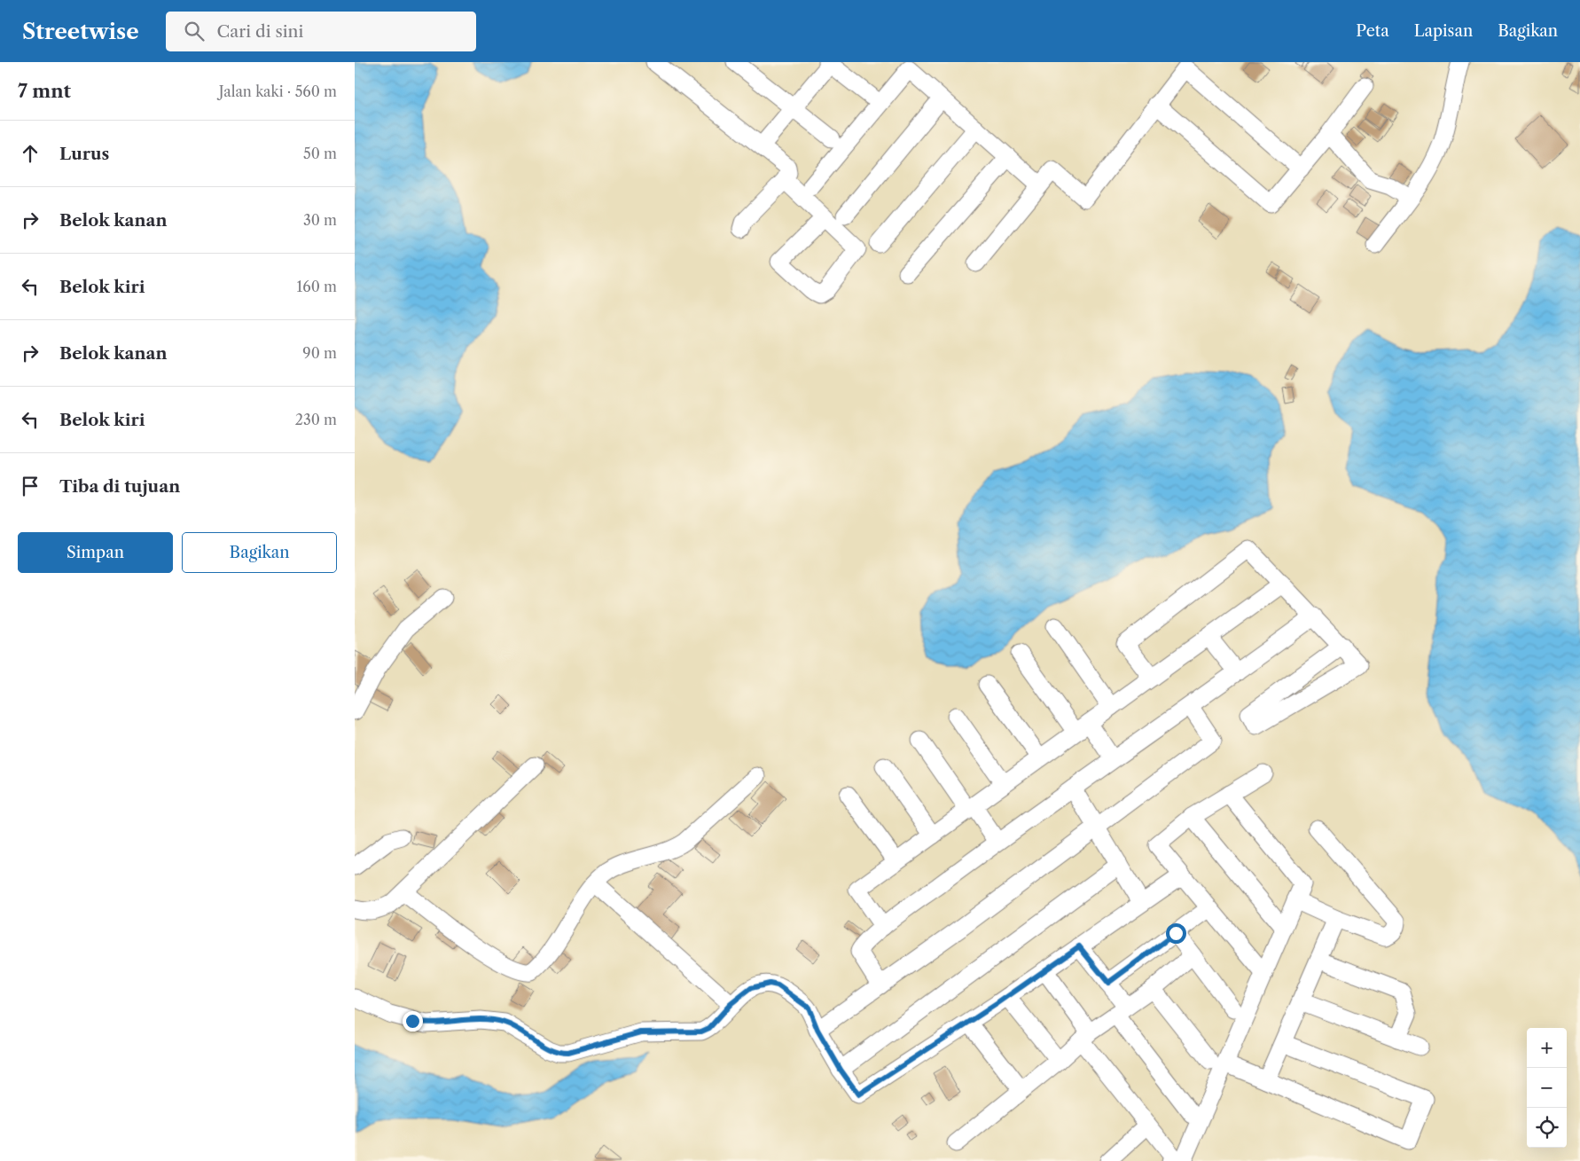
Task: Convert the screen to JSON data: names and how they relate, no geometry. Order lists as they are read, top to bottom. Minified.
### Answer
{"page":{"header":"Streetwise","search":"Cari di sini","nav":["Peta","Lapisan","Bagikan"],"heading":["7 mnt","Jalan kaki · 560 m"],"list":[["Lurus","50 m"],["Belok kanan","30 m"],["Belok kiri","160 m"],["Belok kanan","90 m"],["Belok kiri","230 m"],"Tiba di tujuan"],"buttons":["Simpan","Bagikan"],"map_buttons":["+","−"]}}
